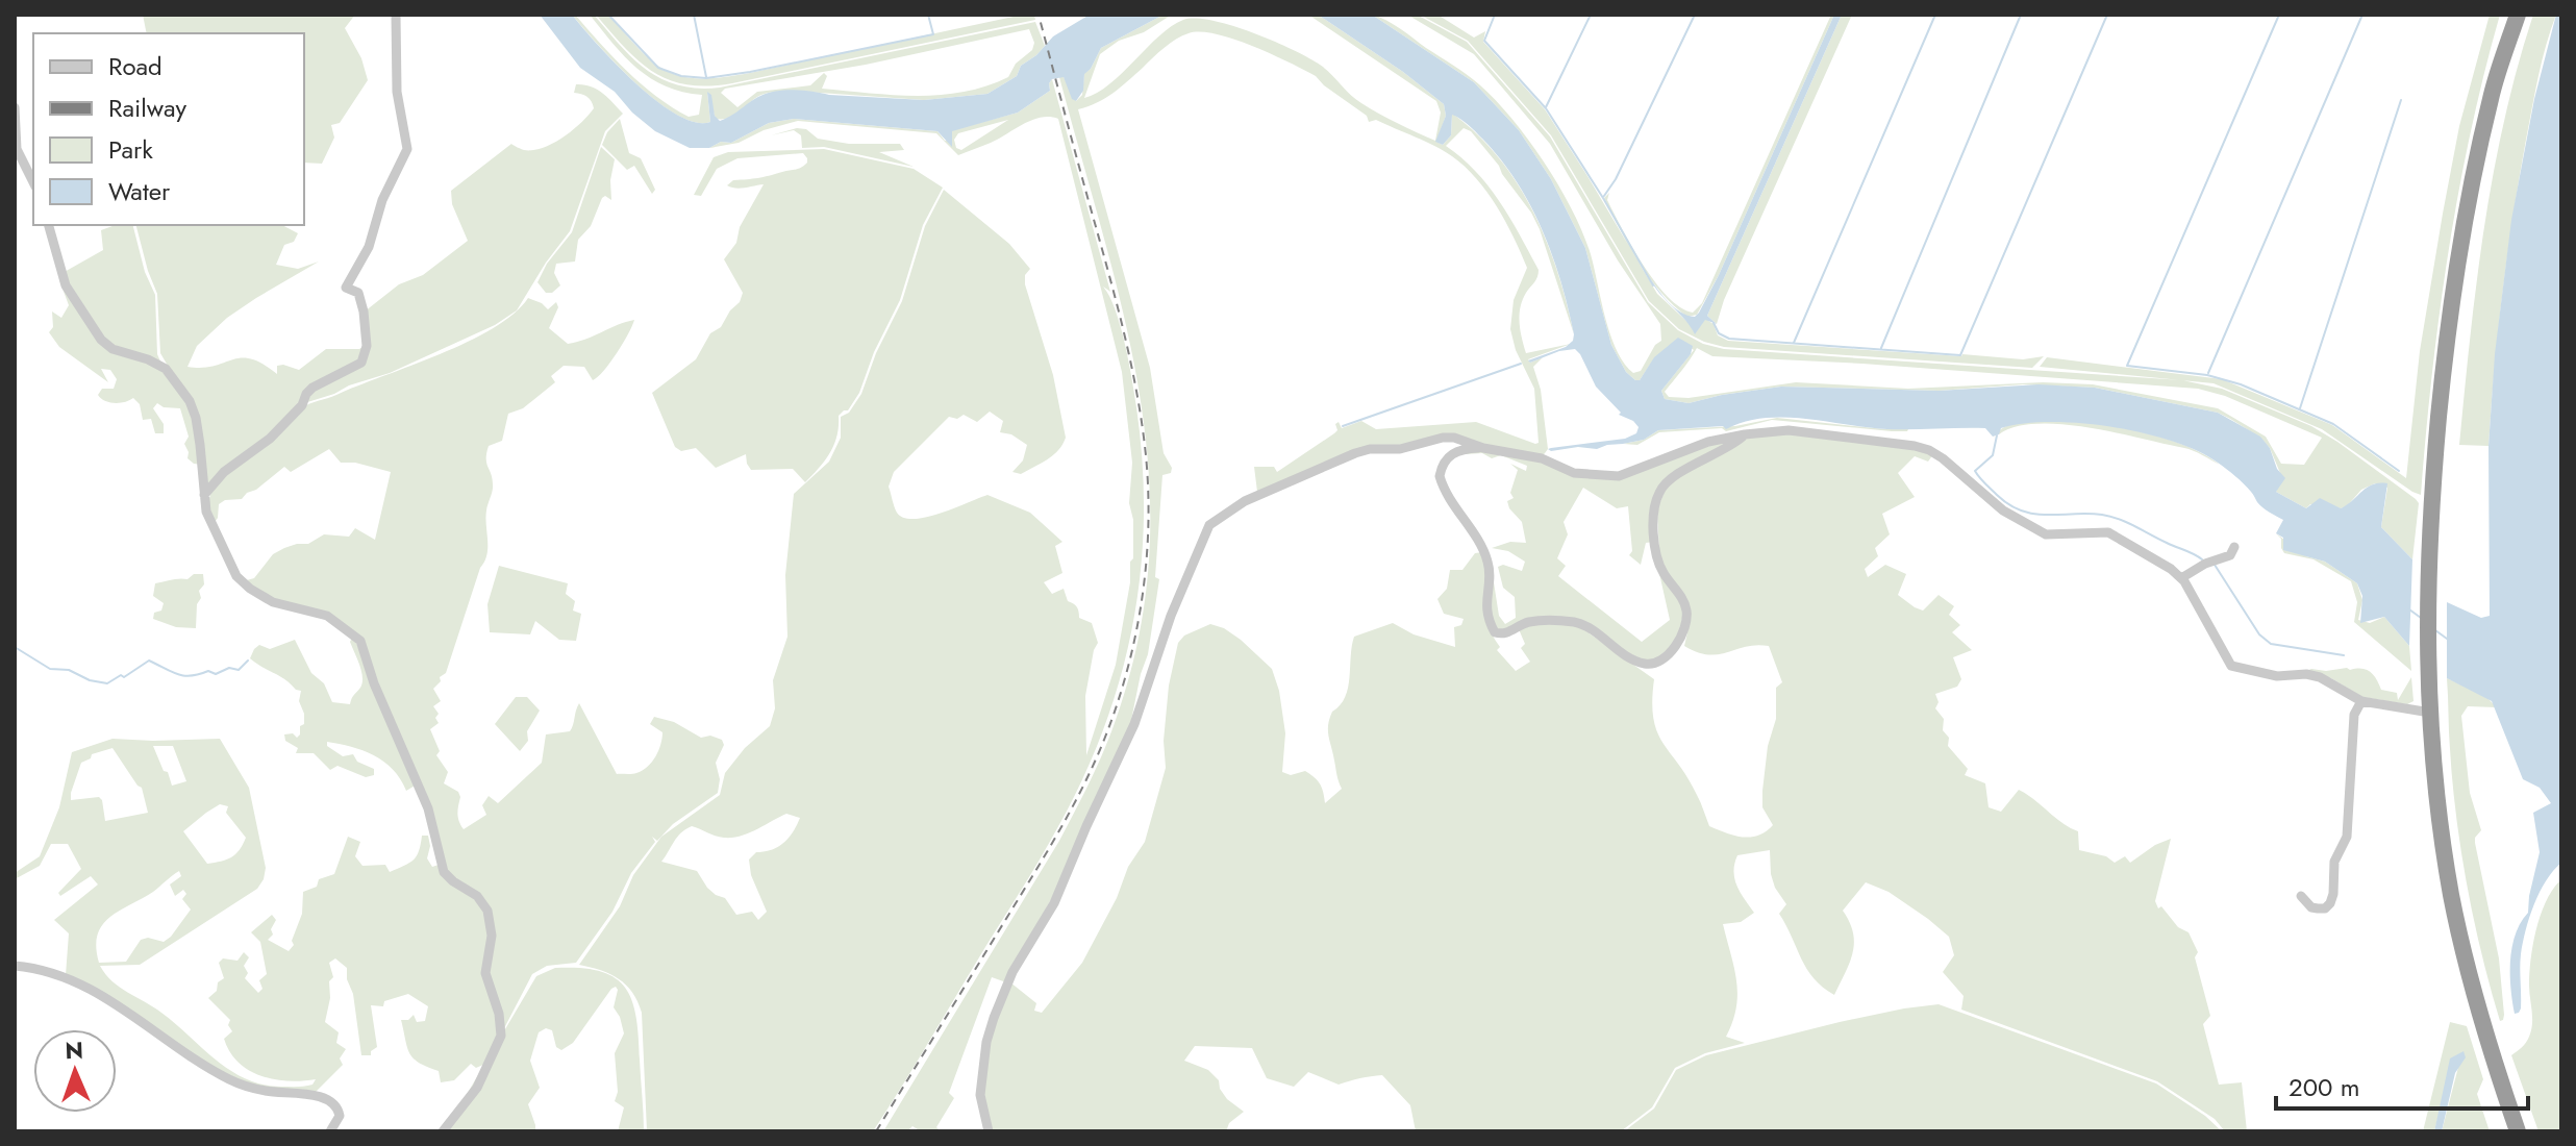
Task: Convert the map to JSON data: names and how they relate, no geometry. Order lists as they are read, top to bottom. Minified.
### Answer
{"legend":["Road","Railway","Park","Water"],"scale_bar":"200 m","north":"top"}
